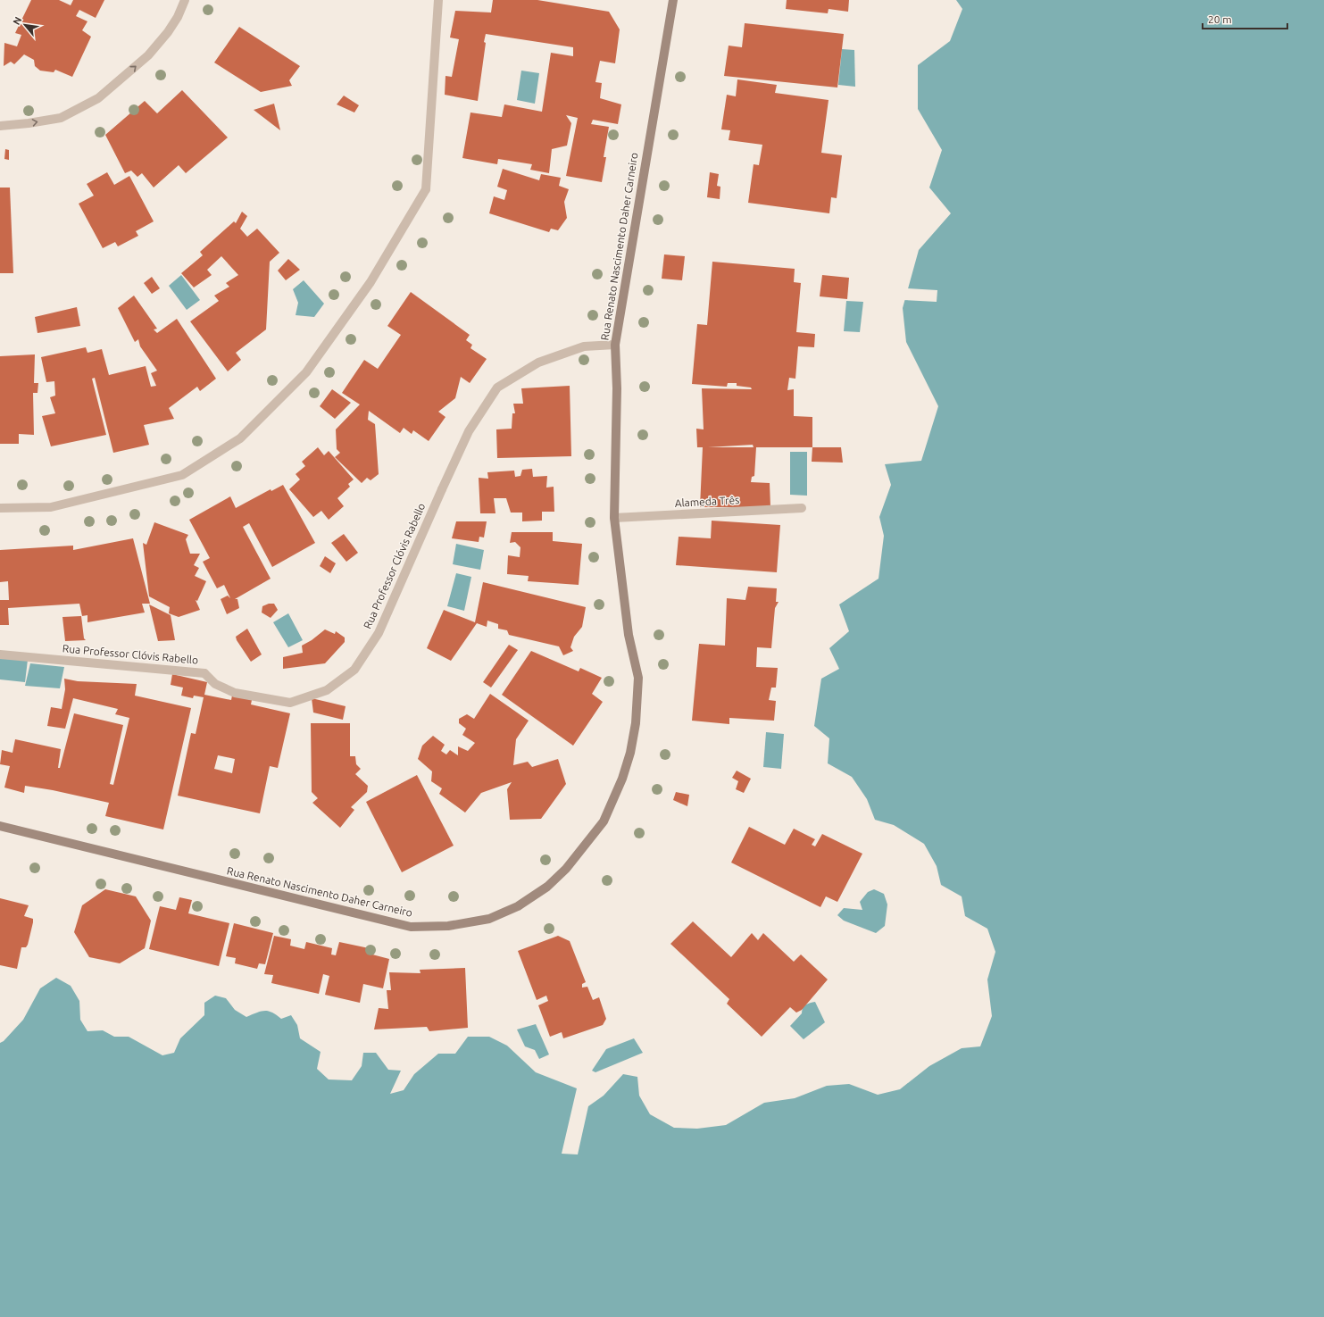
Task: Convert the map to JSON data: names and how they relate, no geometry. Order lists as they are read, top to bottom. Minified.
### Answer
{"streets":{"street":["Rua Renato Nascimento Daher Carneiro","Alameda Três","Rua Professor Clóvis Rabello"]},"crossings":[["Rua Renato Nascimento Daher Carneiro","Alameda Três"],["Rua Renato Nascimento Daher Carneiro","Rua Professor Clóvis Rabello"]],"scale_bar":"20 m","north":"top left"}
